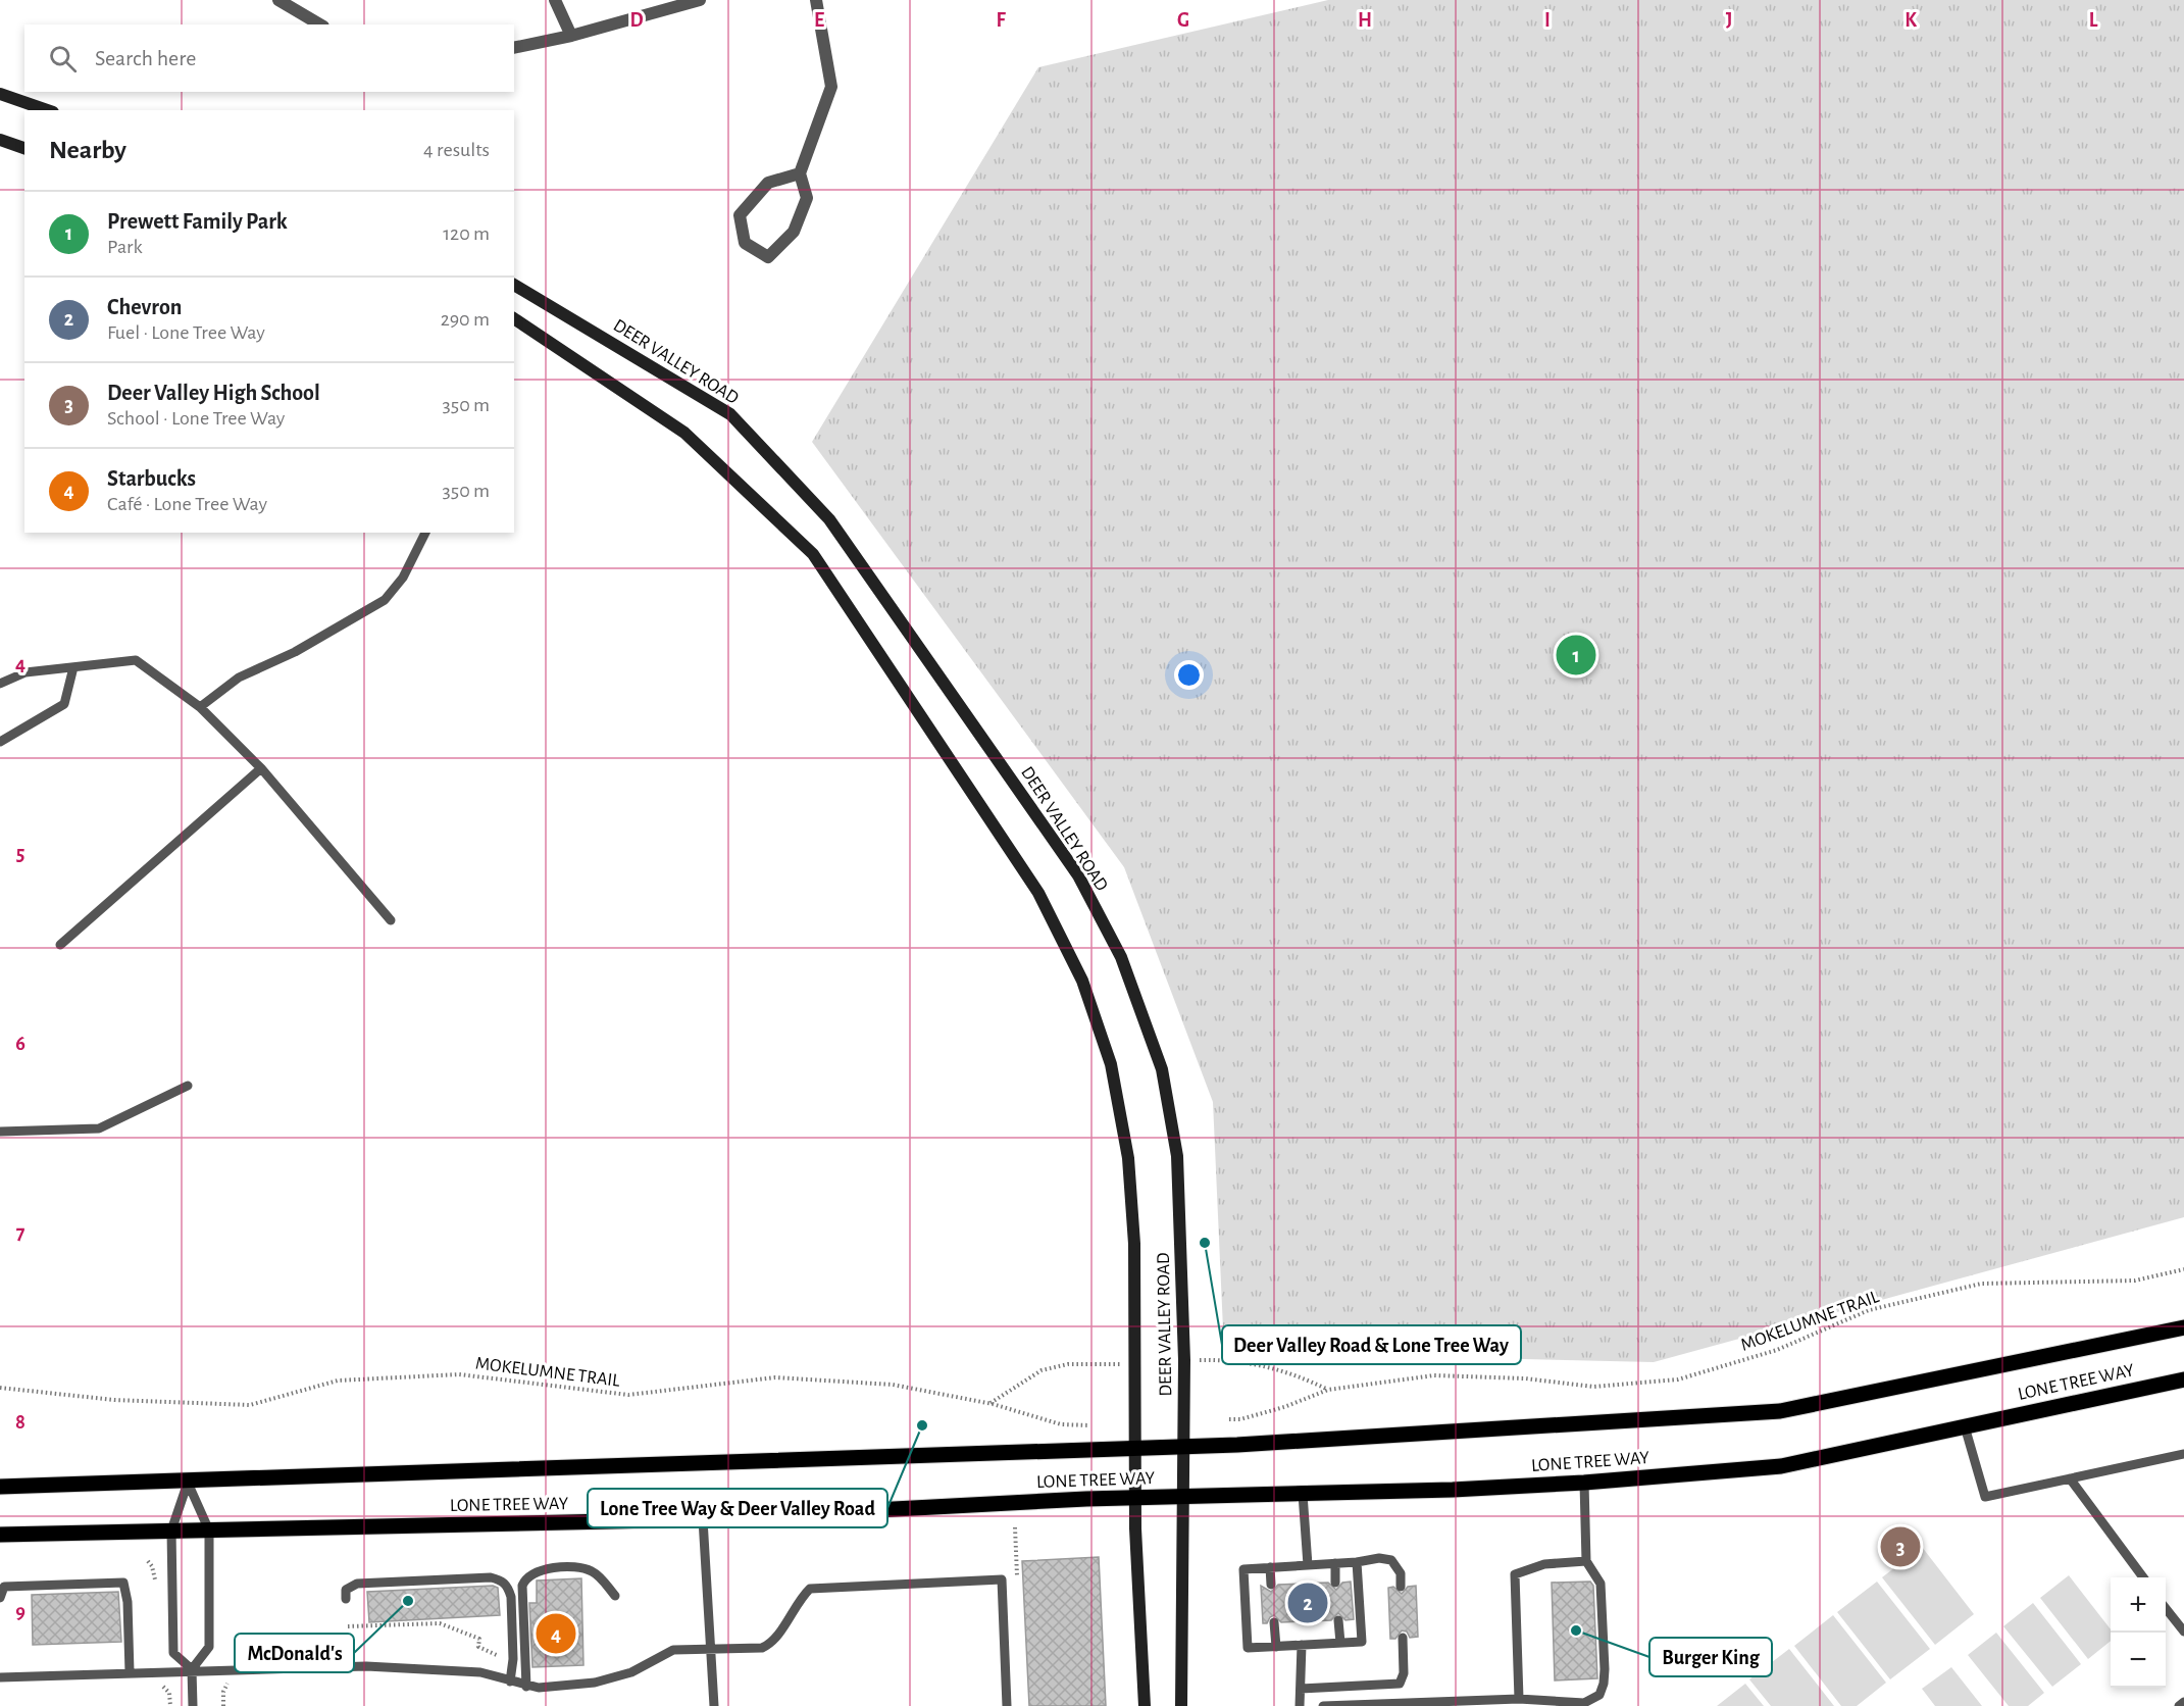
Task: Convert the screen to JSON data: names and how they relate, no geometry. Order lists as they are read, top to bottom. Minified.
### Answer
{"streets":{"main road":["DEER VALLEY ROAD","LONE TREE WAY"],"path":["MOKELUMNE TRAIL"]},"crossings":[["DEER VALLEY ROAD","LONE TREE WAY"]],"places":["Deer Valley Road & Lone Tree Way","Lone Tree Way & Deer Valley Road","McDonald's","Burger King"],"page":{"search":"Search here","heading":["Nearby","4 results"],"list":[{"mark":"1","name":"Prewett Family Park","note":"Park","value":"120 m"},{"mark":"2","name":"Chevron","note":"Fuel · Lone Tree Way","value":"290 m"},{"mark":"3","name":"Deer Valley High School","note":"School · Lone Tree Way","value":"350 m"},{"mark":"4","name":"Starbucks","note":"Café · Lone Tree Way","value":"350 m"}],"pins":["1","3","2","4"],"map_buttons":["+","−"]},"grid":{"columns":["D","E","F","G","H","I","J","K","L"],"rows":["4","5","6","7","8","9"]}}
